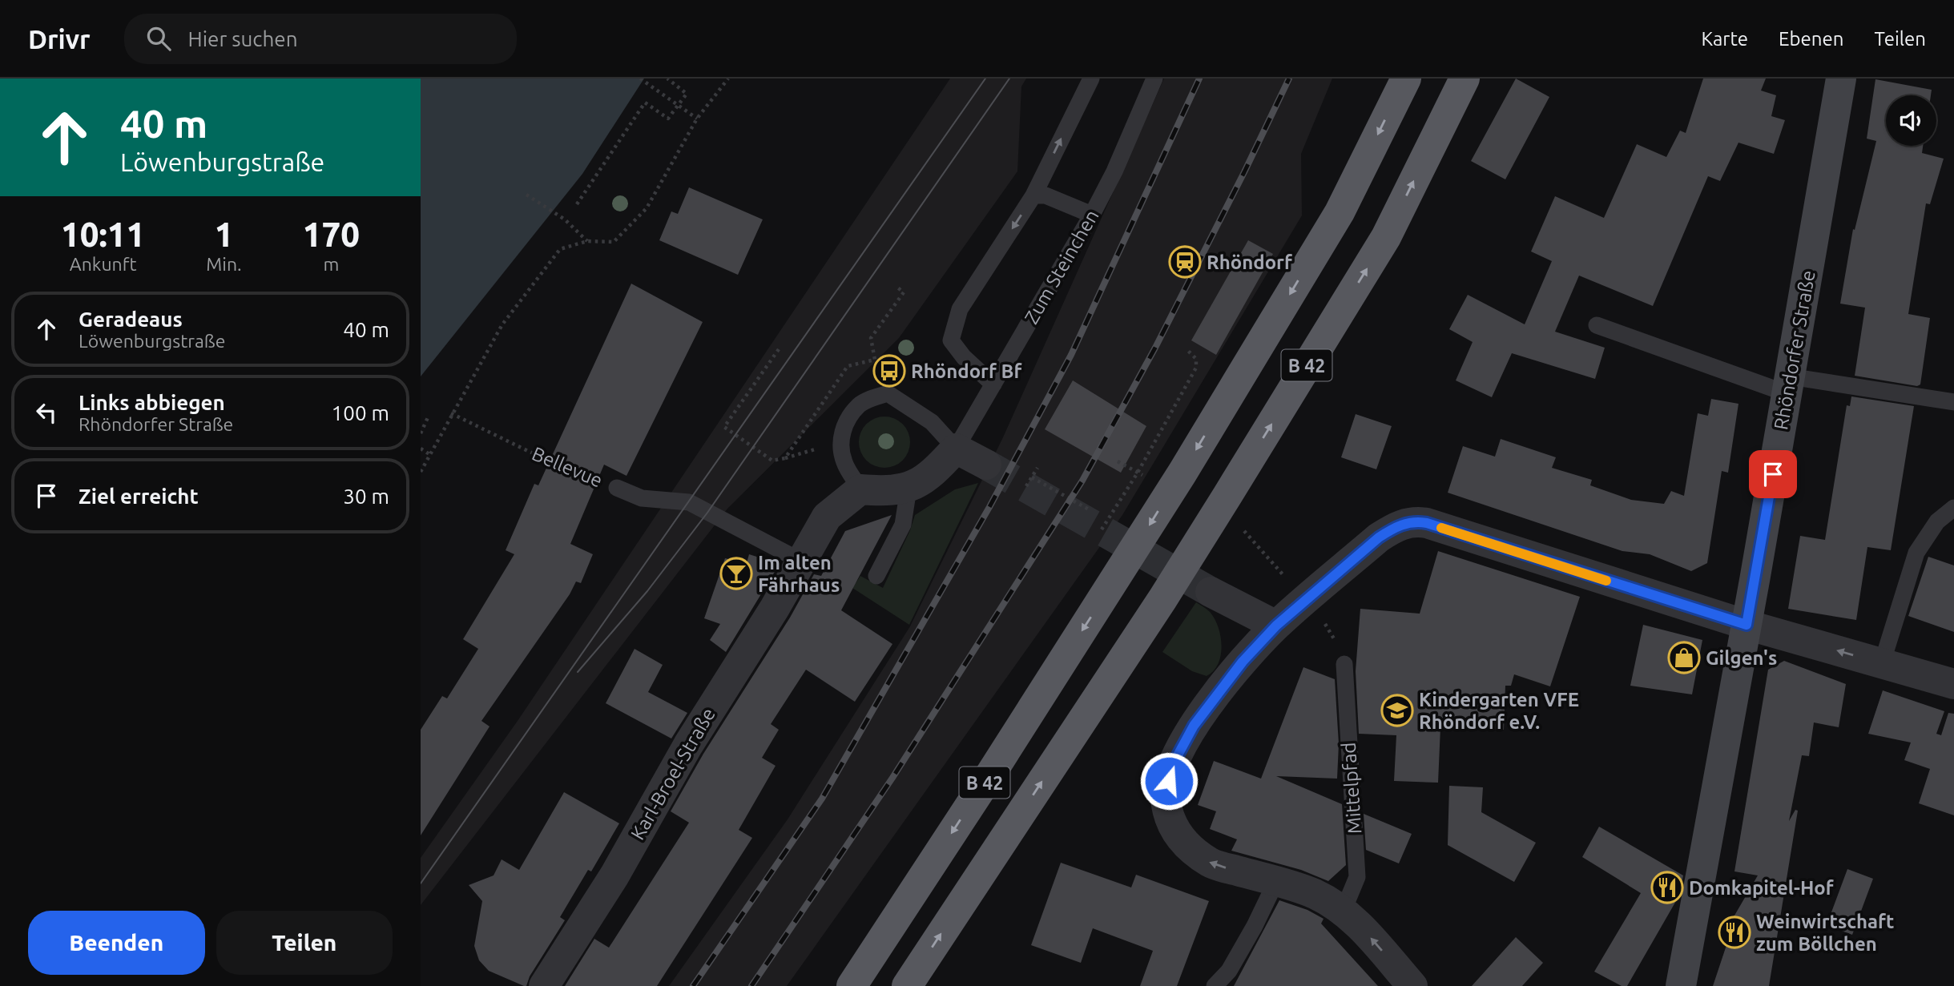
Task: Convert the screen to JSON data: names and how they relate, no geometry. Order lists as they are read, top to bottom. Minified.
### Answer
{"streets":{"highway":["B 42"],"main road":["Rhöndorfer Straße"],"street":["Karl-Broel-Straße"],"lane":["Zum Steinchen","Bellevue","Mittelpfad"]},"crossings":[["Zum Steinchen","Karl-Broel-Straße"],["Bellevue","Karl-Broel-Straße"]],"places":{"station":["Rhöndorf"],"bus stop":["Rhöndorf Bf"],"bar":["Im alten Fährhaus"],"shop":["Gilgen's"],"school or university":["Kindergarten VFE Rhöndorf e.V."],"restaurant":["Domkapitel-Hof","Weinwirtschaft zum Böllchen"]},"page":{"header":"Drivr","search":"Hier suchen","nav":["Karte","Ebenen","Teilen"],"turn":["40 m","Löwenburgstraße"],"eta":["10:11","Ankunft","1","Min.","170","m"],"list":[{"name":"Geradeaus","note":"Löwenburgstraße","value":"40 m"},{"name":"Links abbiegen","note":"Rhöndorfer Straße","value":"100 m"},{"name":"Ziel erreicht","value":"30 m"}],"buttons":["Beenden","Teilen"]}}
